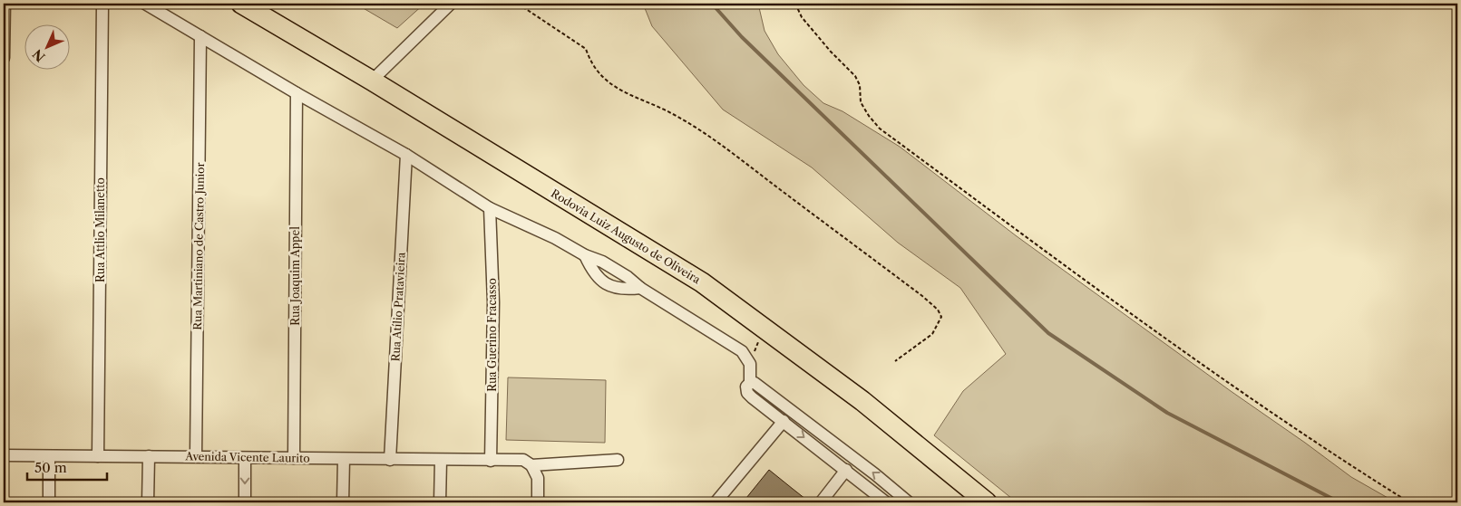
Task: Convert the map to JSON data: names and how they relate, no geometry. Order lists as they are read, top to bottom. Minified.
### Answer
{"streets":{"highway":["Rodovia Luiz Augusto de Oliveira"],"street":["Rua Attlio Milanetto","Rua Martiniano de Castro Junior","Rua Joaquim Appel","Rua Atílio Pratavieira","Rua Guerino Fracasso","Avenida Vicente Laurito"]},"crossings":[["Rua Attlio Milanetto","Avenida Vicente Laurito"],["Rua Martiniano de Castro Junior","Avenida Vicente Laurito"],["Rua Joaquim Appel","Avenida Vicente Laurito"],["Rua Atílio Pratavieira","Avenida Vicente Laurito"],["Rua Guerino Fracasso","Avenida Vicente Laurito"]],"scale_bar":"50 m","north":"bottom left"}
